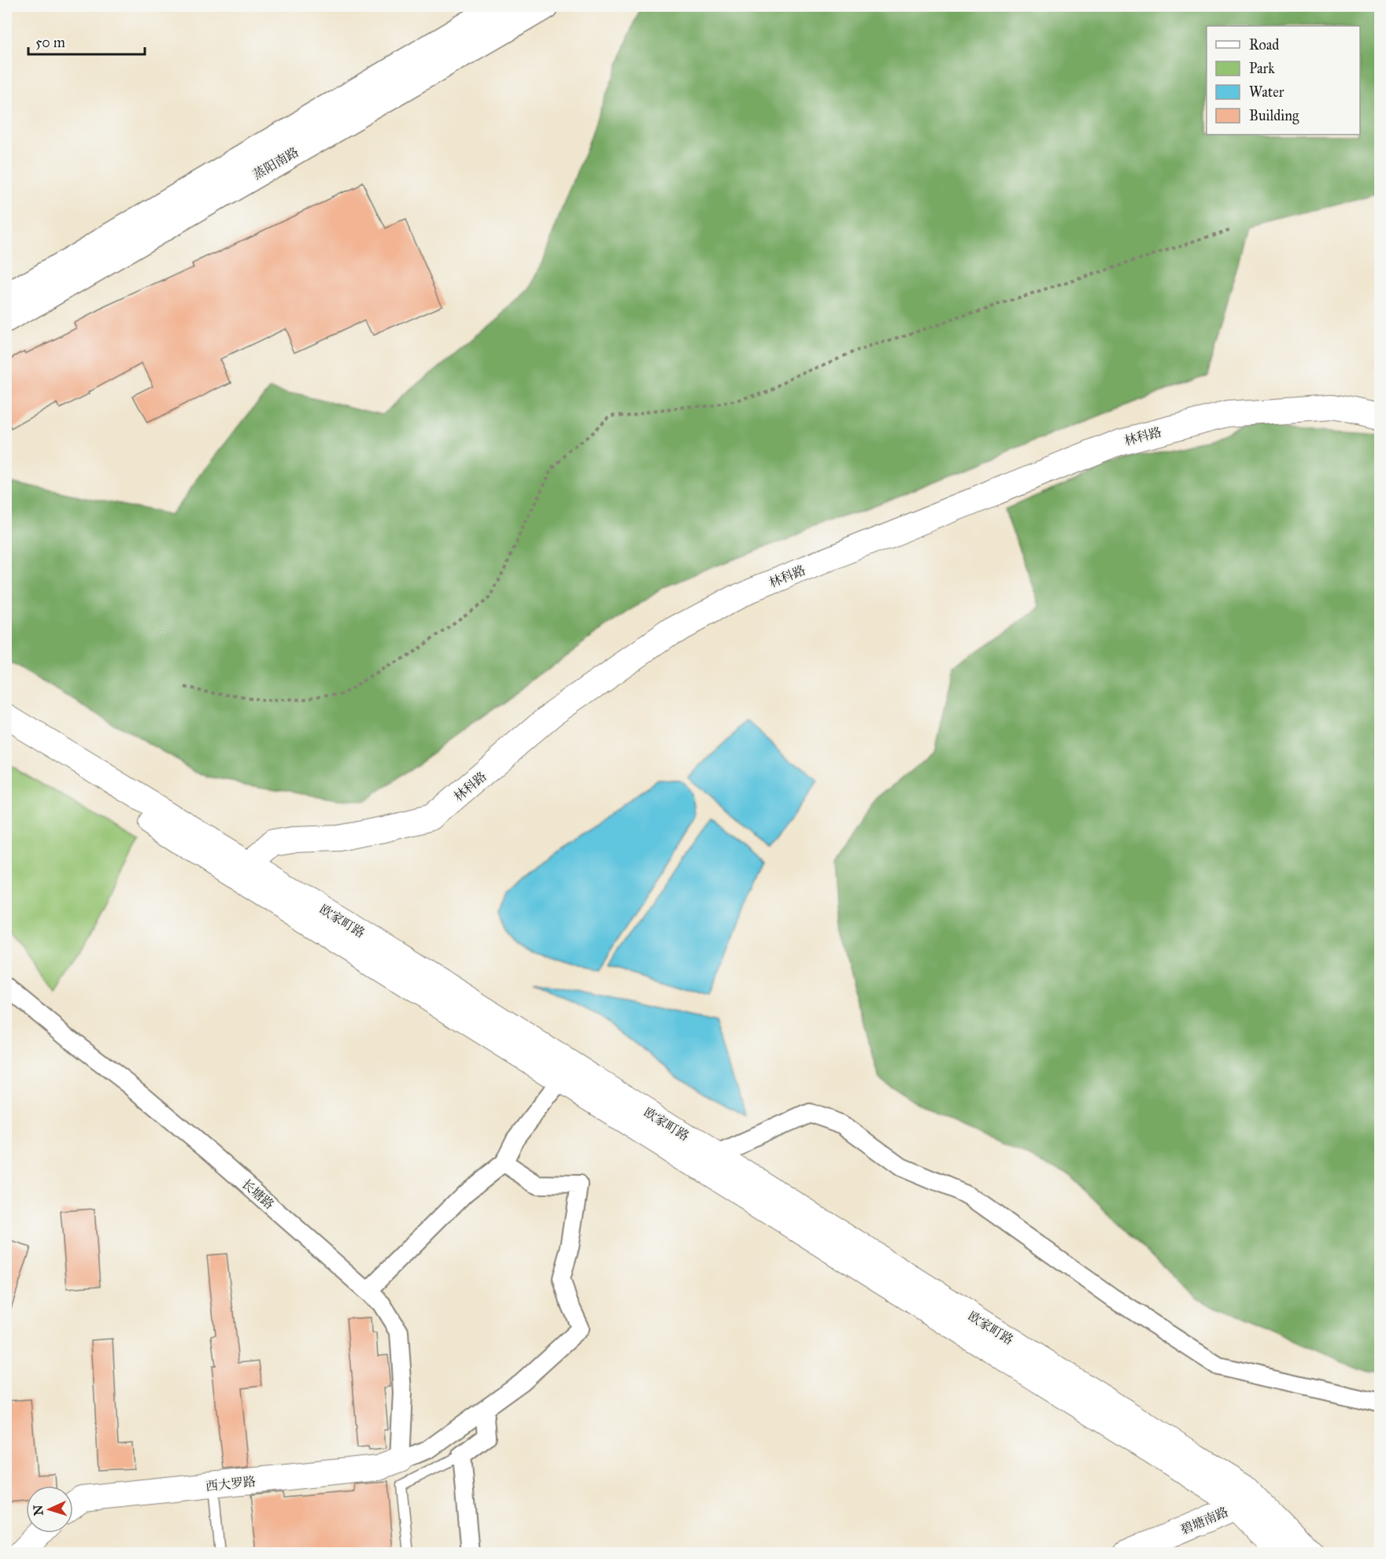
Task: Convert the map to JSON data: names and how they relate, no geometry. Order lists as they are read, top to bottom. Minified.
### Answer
{"streets":{"main road":["蒸阳南路","林科路","欧家町路","西大罗路","碧塘南路"],"street":["长塘路"]},"crossings":[["林科路","欧家町路"],["欧家町路","碧塘南路"],["长塘路","西大罗路"]],"legend":["Road","Park","Water","Building"],"scale_bar":"50 m","north":"left"}
